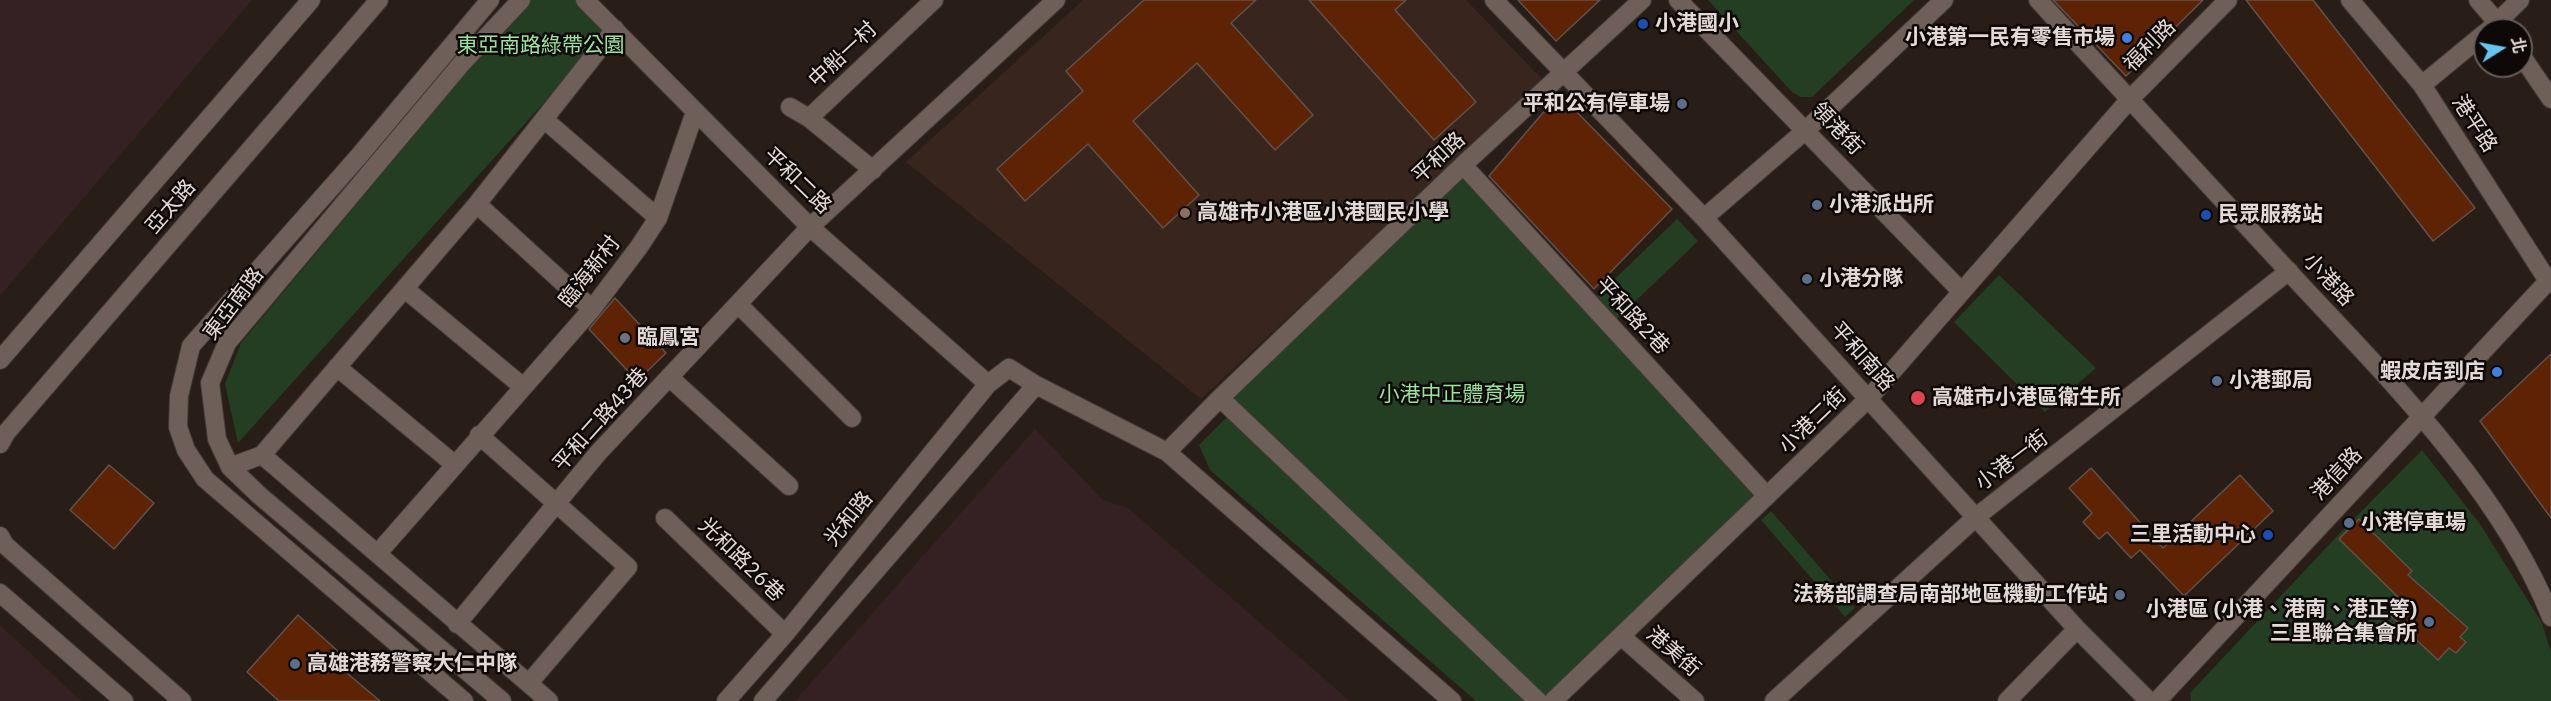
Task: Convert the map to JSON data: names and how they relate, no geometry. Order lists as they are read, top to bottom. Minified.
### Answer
{"streets":{"street":["福利路","中船一村","港平路","領港街","平和路","平和二路","亞太路","臨海新村","小港路","東亞南路","平和路2巷","平和南路","平和二路43巷","小港二街","小港一街","港信路","光和路","光和路26巷","港美街"]},"crossings":[["福利路","小港路"],["福利路","小港二街"],["港平路","港信路"],["領港街","小港二街"],["平和路","平和路2巷"],["平和路","平和南路"],["平和二路","臨海新村"],["平和二路","平和二路43巷"],["平和二路","光和路"],["小港路","小港二街"],["小港路","小港一街"],["小港路","港信路"],["平和路2巷","小港二街"],["平和南路","小港二街"],["平和南路","小港一街"],["小港二街","港美街"],["光和路","光和路26巷"]],"parks":["東亞南路綠帶公園","小港中正體育場"],"places":["小港國小","小港第一民有零售市場","平和公有停車場","小港派出所","高雄市小港區小港國民小學","民眾服務站","小港分隊","臨鳳宮","蝦皮店到店","小港郵局","高雄市小港區衛生所","小港停車場","三里活動中心","法務部調查局南部地區機動工作站","小港區 (小港、港南、港正等) 三里聯合集會所","高雄港務警察大仁中隊"],"north":"right"}
